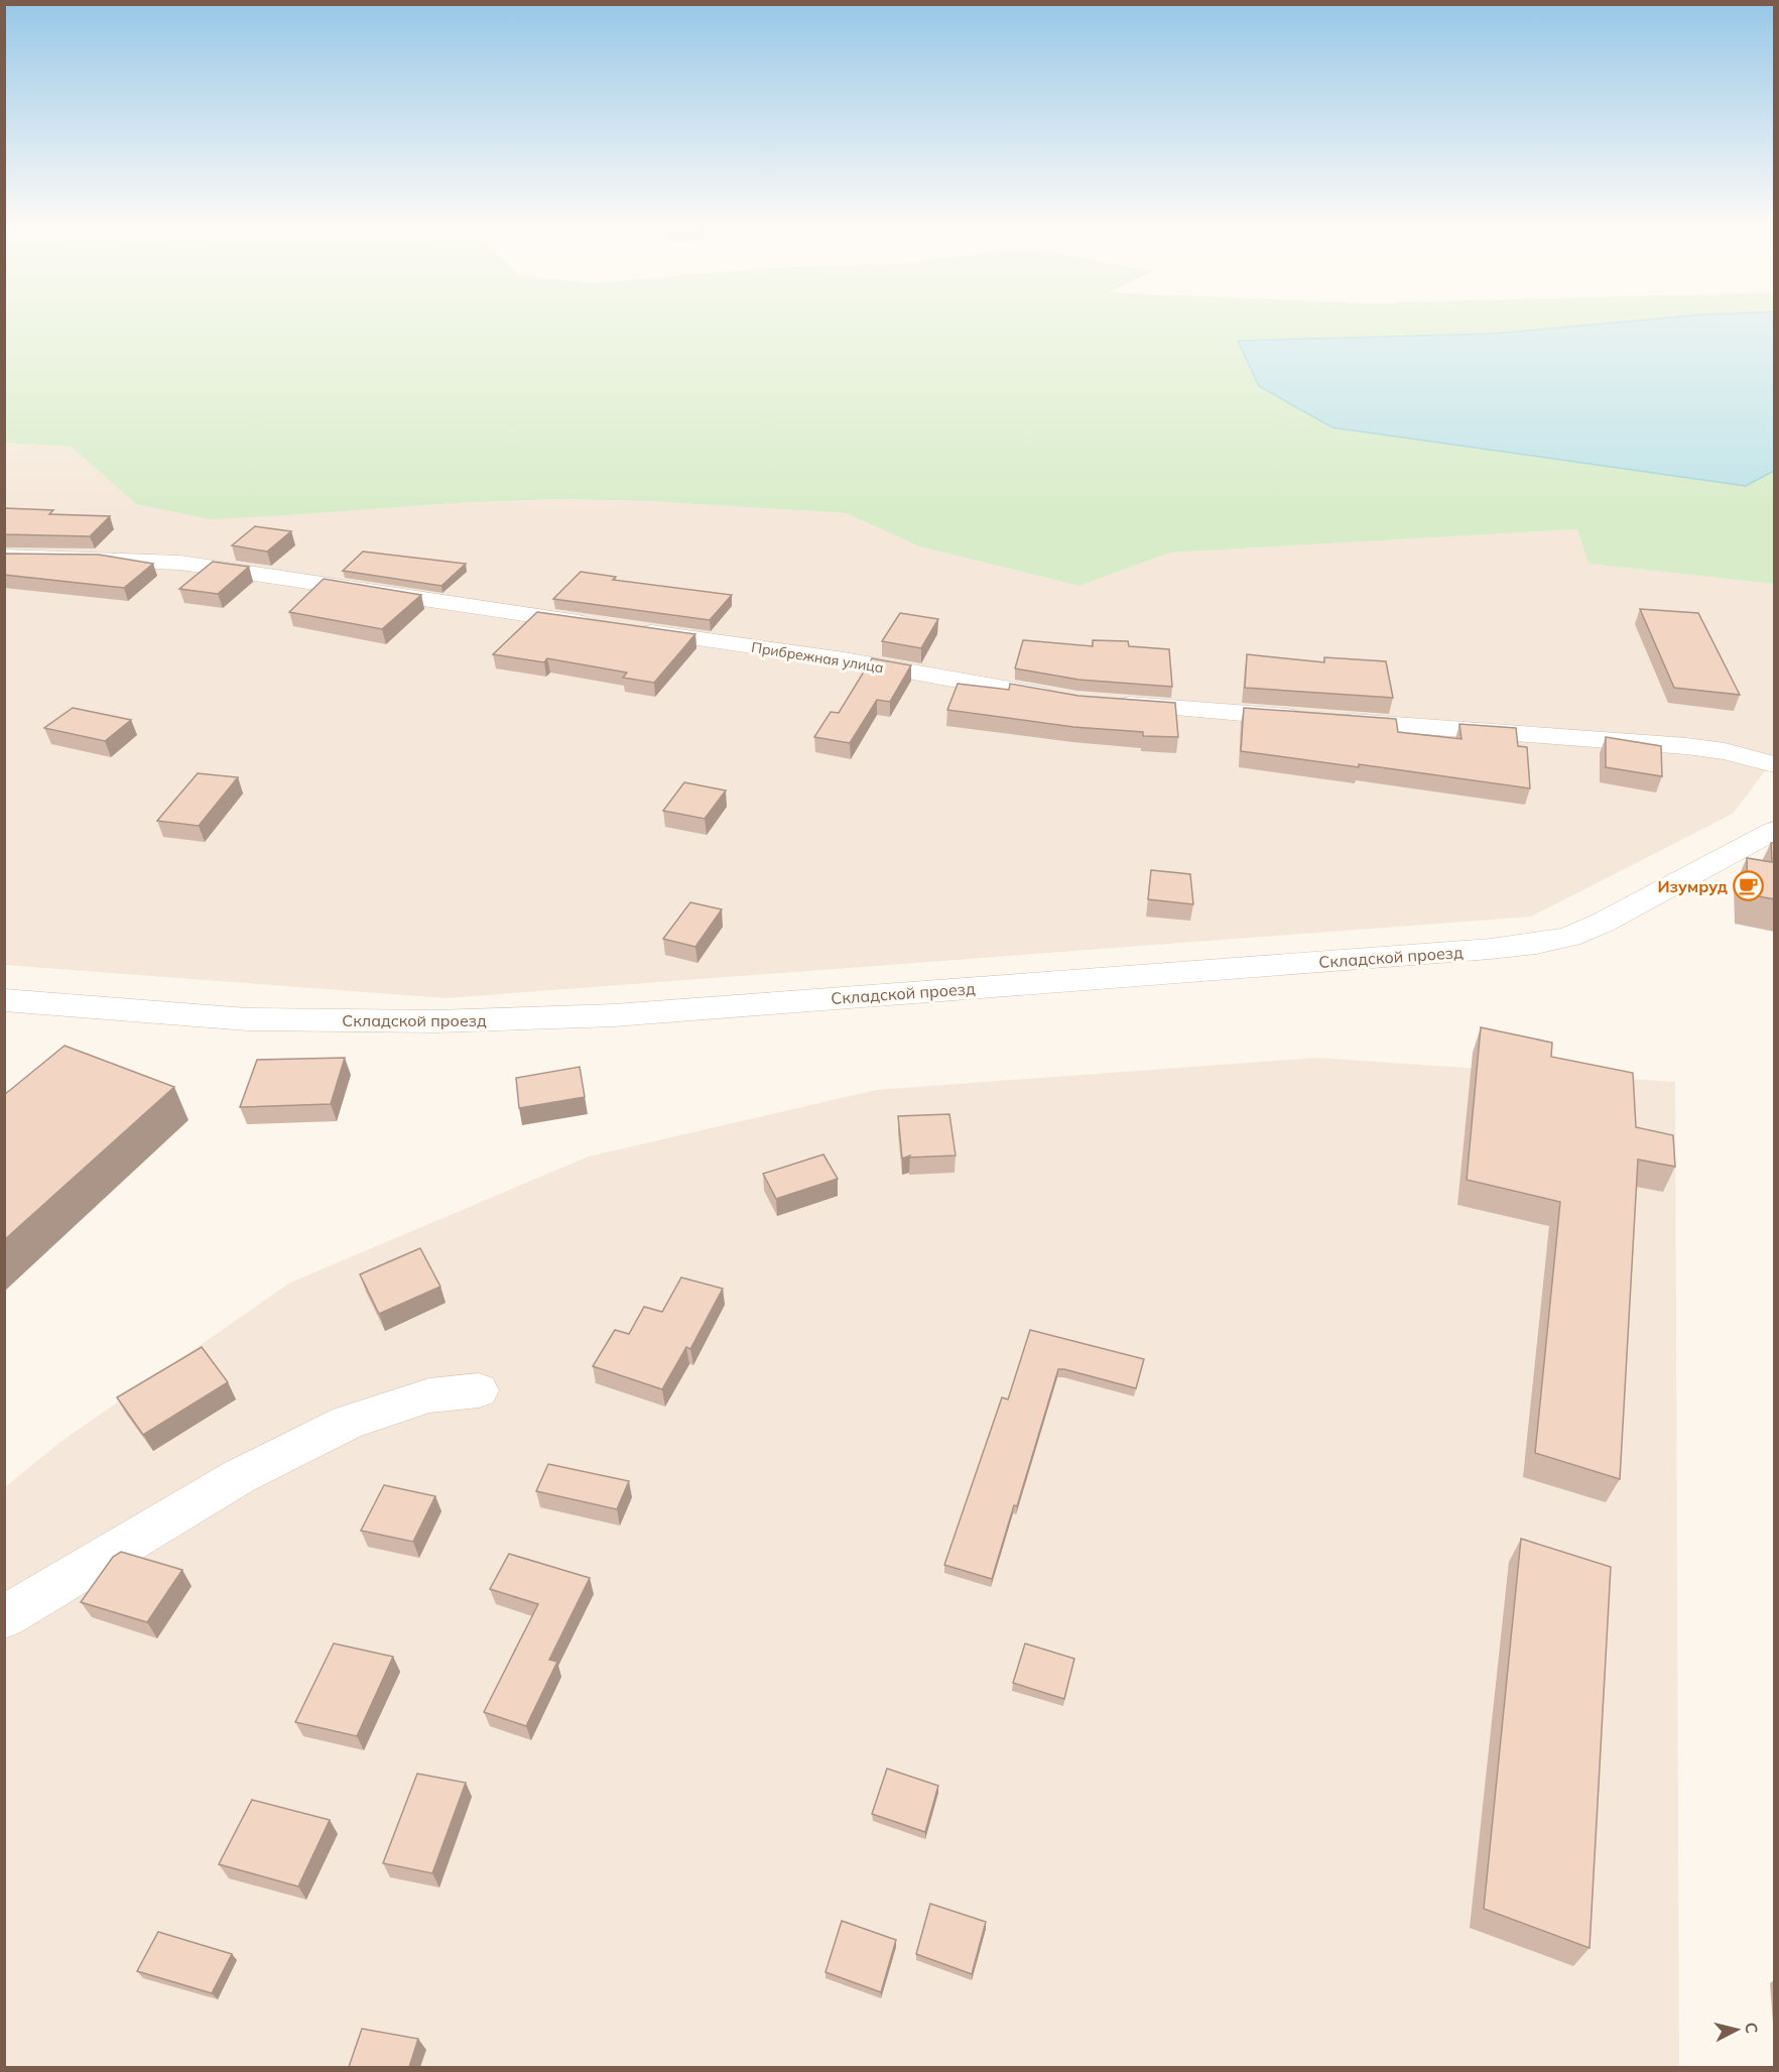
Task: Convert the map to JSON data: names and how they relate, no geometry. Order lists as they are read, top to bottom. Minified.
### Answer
{"streets":{"street":["Прибрежная улица","Складской проезд"]},"places":{"cafe":["Изумруд"]},"north":"right"}
